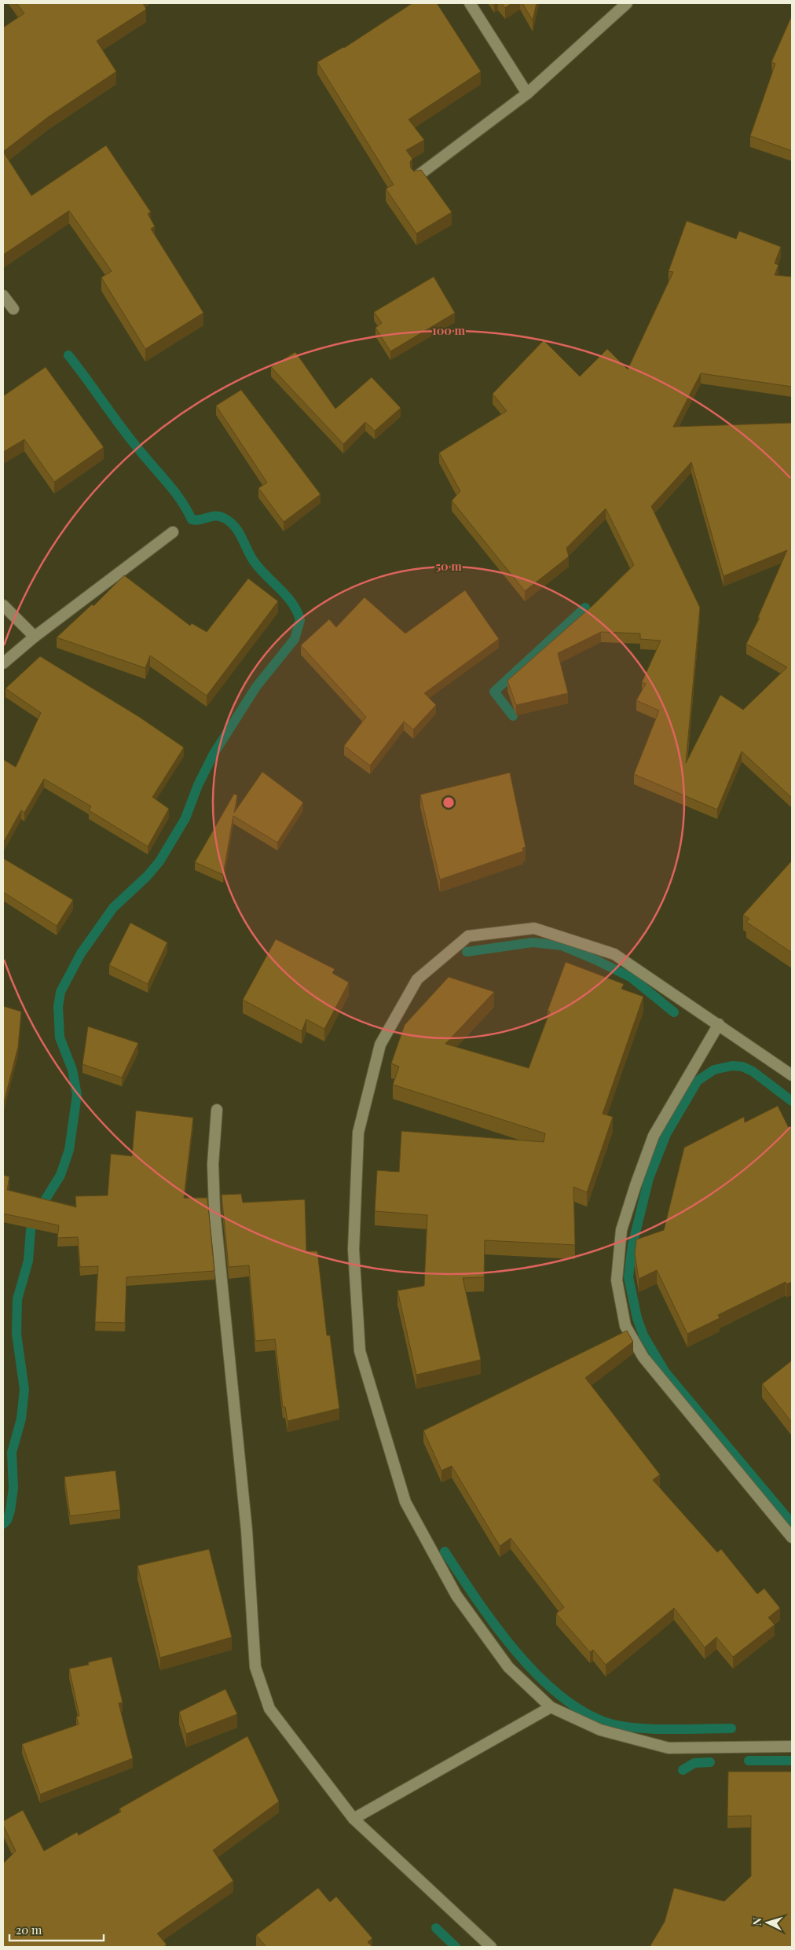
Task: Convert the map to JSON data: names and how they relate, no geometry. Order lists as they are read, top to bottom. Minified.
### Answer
{"scale_bar":"20 m","north":"left","rings":["100 m","50 m"]}
